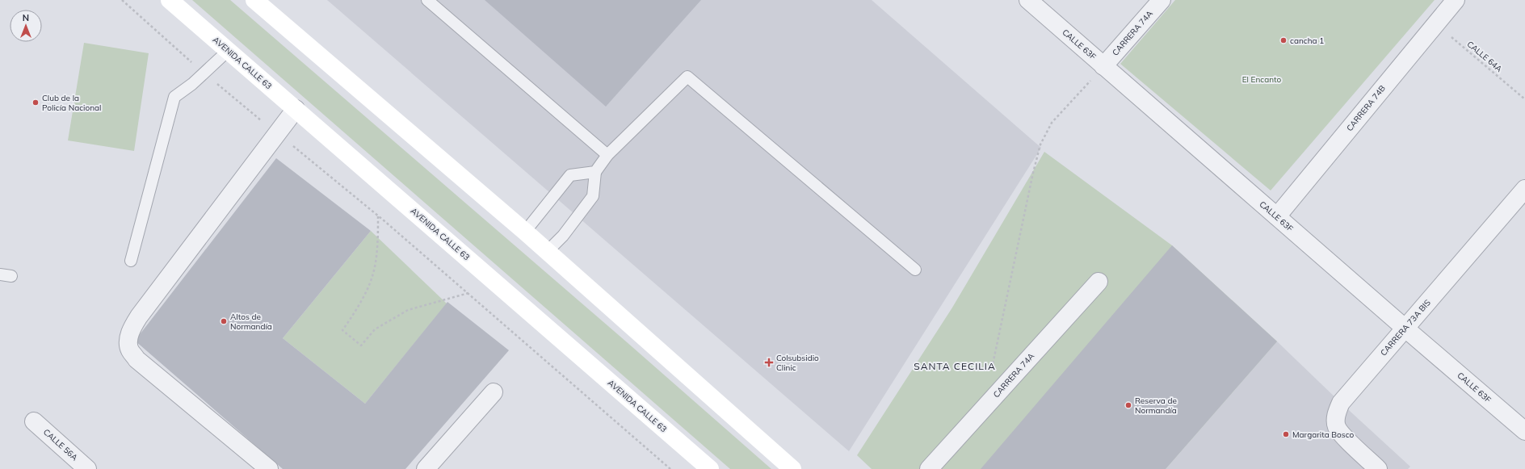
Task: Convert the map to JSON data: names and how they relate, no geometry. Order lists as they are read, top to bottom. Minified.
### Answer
{"streets":{"main road":["AVENIDA CALLE 63"],"street":["CARRERA 74A","CALLE 63F","CARRERA 74B","CARRERA 73A BIS","CALLE 56A"],"path":["CALLE 64A"]},"crossings":[["CARRERA 74A","CALLE 63F"],["CALLE 63F","CARRERA 74B"],["CALLE 63F","CARRERA 73A BIS"],["CALLE 64A","CARRERA 74B"]],"districts":["SANTA CECILIA"],"parks":["El Encanto"],"places":{"other":["cancha 1","Club de la Policía Nacional","Altos de Normandía","Reserva de Normandía","Margarita Bosco"],"health":["Colsubsidio Clinic"]},"north":"top"}
